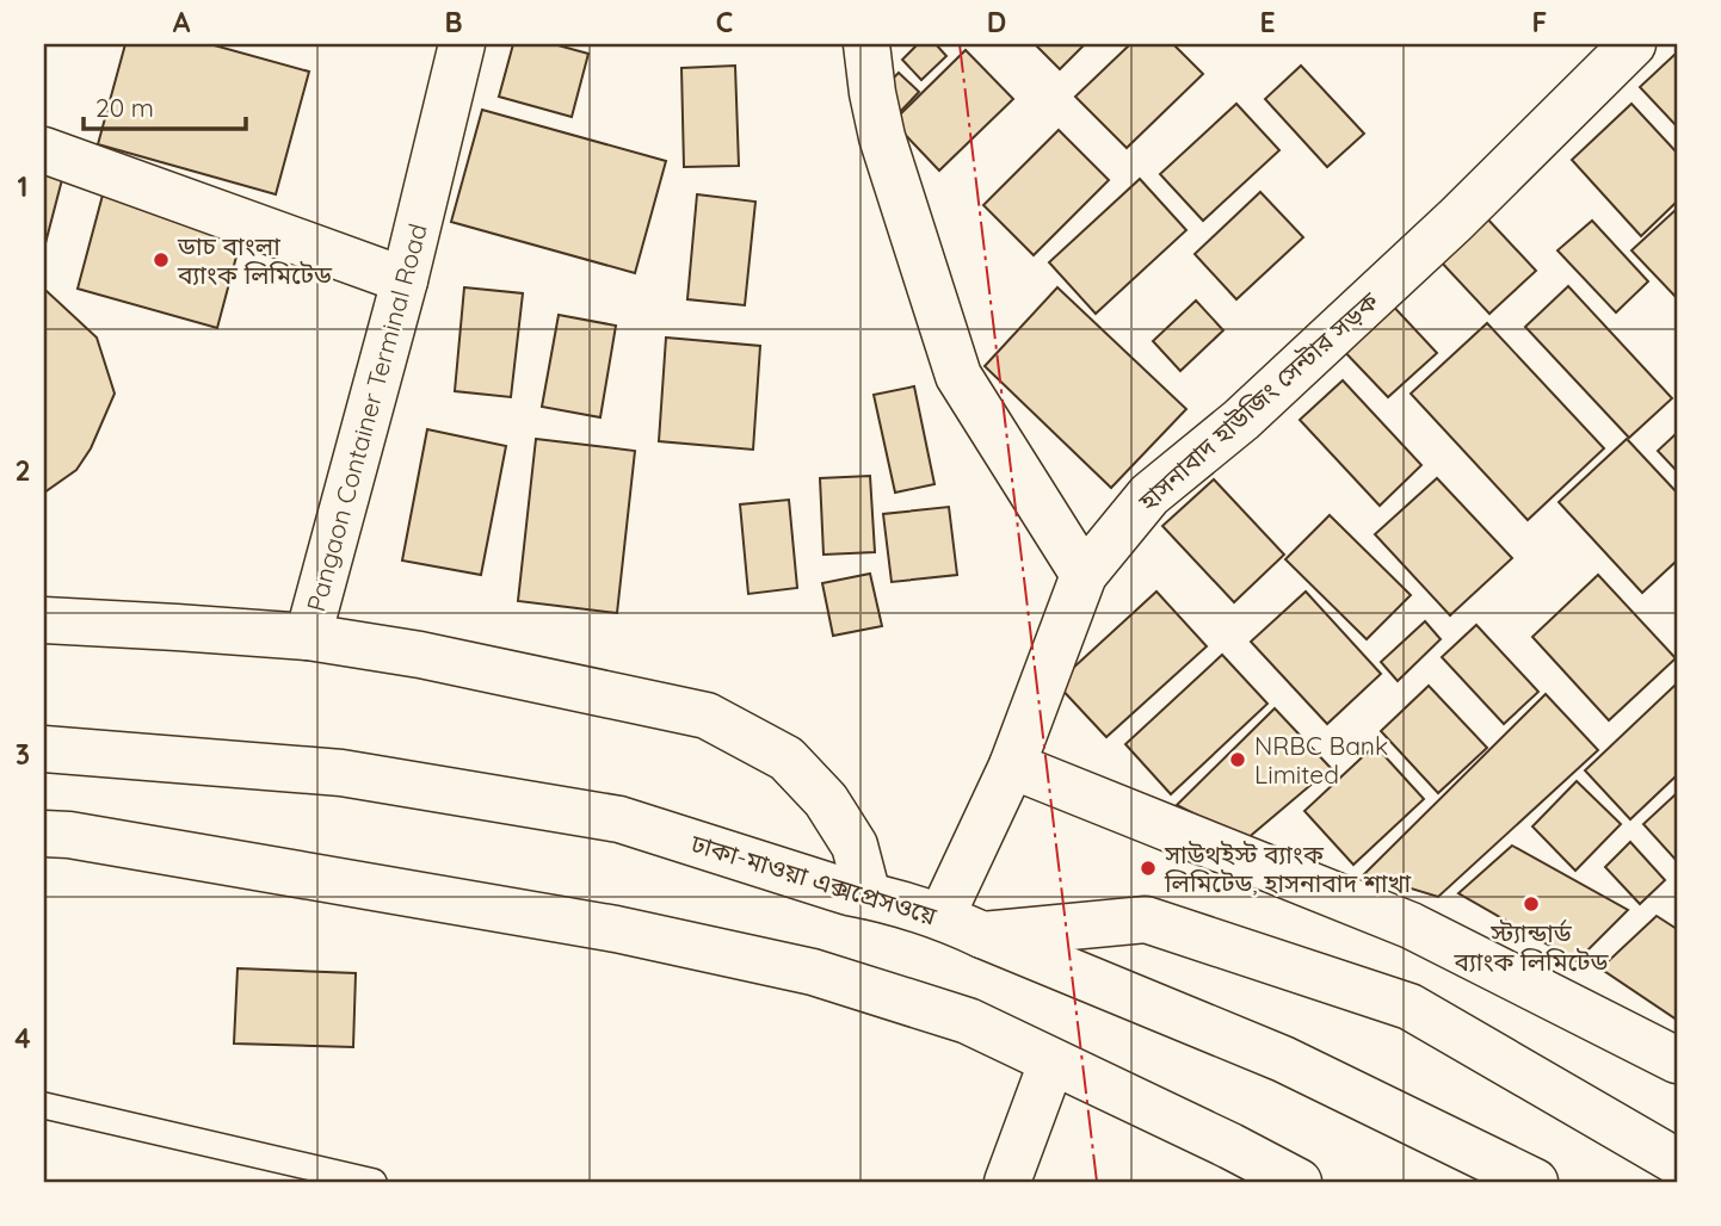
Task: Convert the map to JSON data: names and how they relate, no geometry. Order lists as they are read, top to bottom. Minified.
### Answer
{"streets":{"main road":["হাসনাবাদ হাউজিং সেন্টার সড়ক","Pangaon Container Terminal Road","ঢাকা-মাওয়া এক্সপ্রেসওয়ে"]},"crossings":[["হাসনাবাদ হাউজিং সেন্টার সড়ক","ঢাকা-মাওয়া এক্সপ্রেসওয়ে"],["Pangaon Container Terminal Road","ঢাকা-মাওয়া এক্সপ্রেসওয়ে"]],"places":["ডাচ বাংলা ব্যাংক লিমিটেড","NRBC Bank Limited","সাউথইস্ট ব্যাংক লিমিটেড, হাসনাবাদ শাখা","স্ট্যান্ডার্ড ব্যাংক লিমিটেড"],"scale_bar":"20 m","grid":{"columns":["A","B","C","D","E","F"],"rows":["1","2","3","4"]}}
